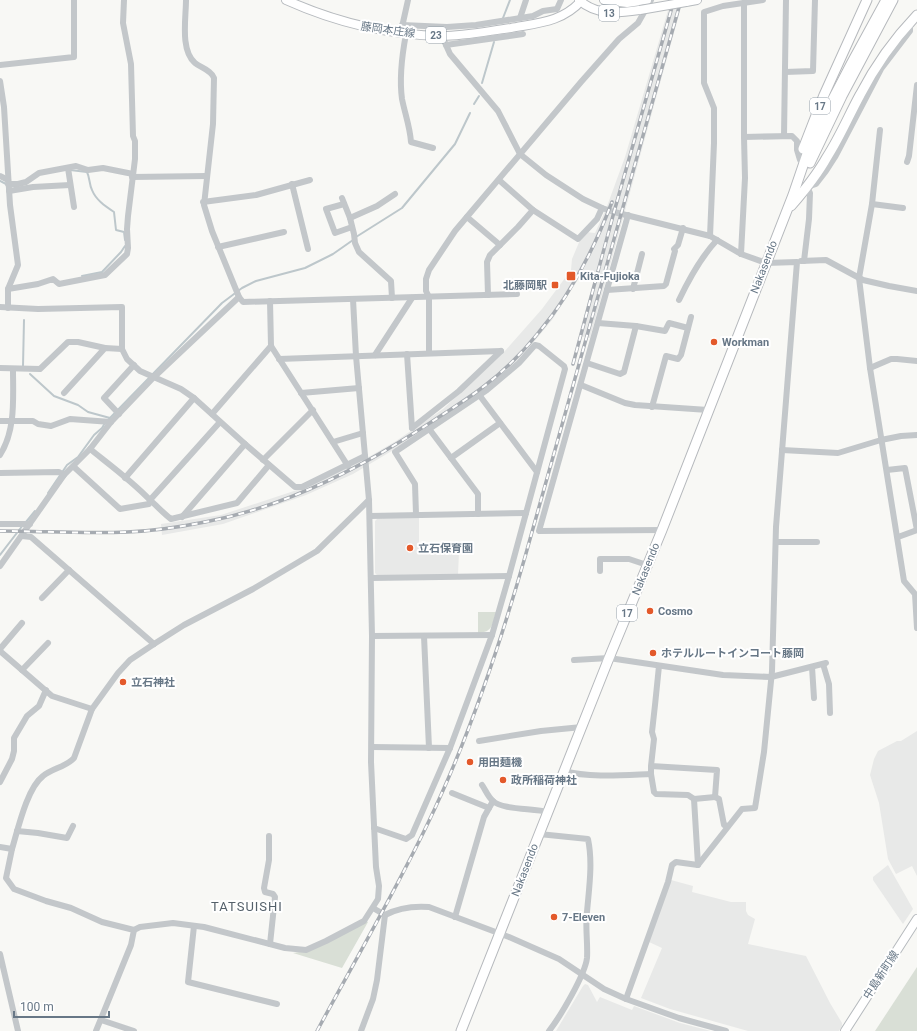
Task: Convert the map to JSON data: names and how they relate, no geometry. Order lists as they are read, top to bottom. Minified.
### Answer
{"streets":{"highway":["17","Nakasendo"],"main road":["13","藤岡本庄線","23","中島新町線"]},"crossings":[["13","藤岡本庄線"],["17","Nakasendo"]],"districts":["TATSUISHI"],"places":{"transit":["Kita-Fujioka","北藤岡駅"],"other":["Workman","立石保育園","Cosmo","ホテルルートインコート藤岡","立石神社","用田麺機","政所稲荷神社","7-Eleven"]},"scale_bar":"100 m"}
